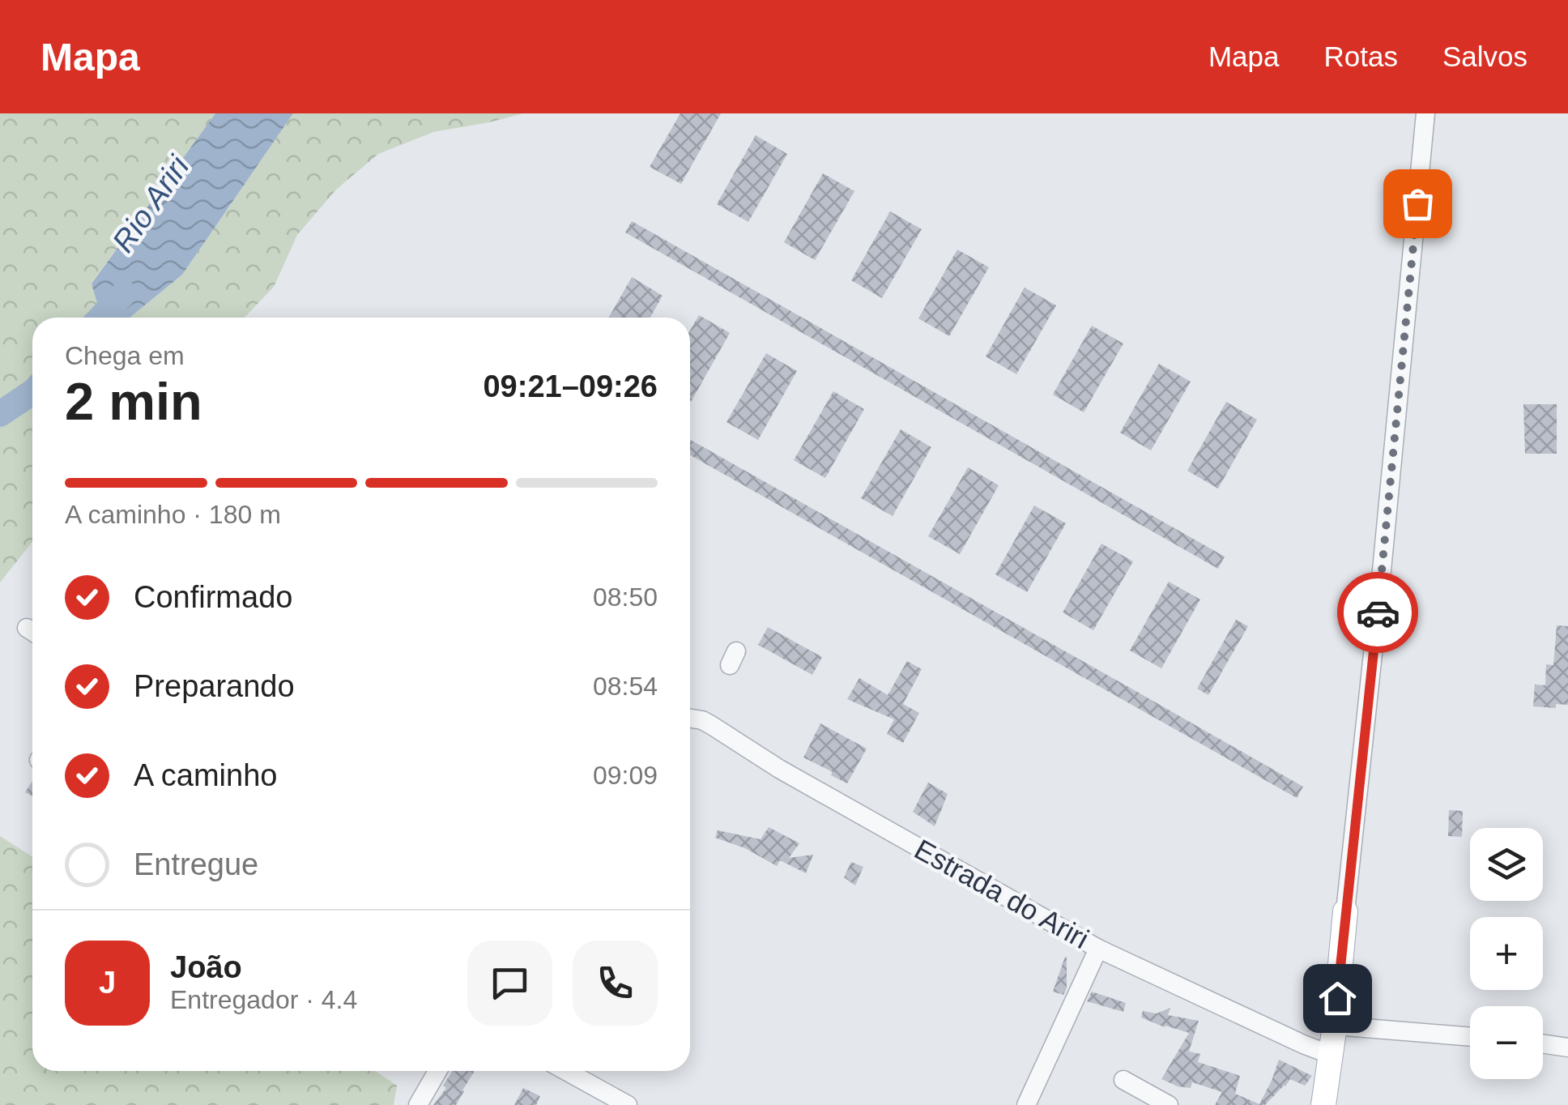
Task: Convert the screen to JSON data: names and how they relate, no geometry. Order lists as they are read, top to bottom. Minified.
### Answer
{"streets":{"street":["Estrada do Ariri"]},"water":["Rio Ariri"],"page":{"header":"Mapa","nav":["Mapa","Rotas","Salvos"],"heading":["2 min","Chega em","09:21–09:26"],"panel":["João","Entregador · 4.4"],"bar":"A caminho · 180 m","list":[["Confirmado","08:50"],["Preparando","08:54"],["A caminho","09:09"],"Entregue"],"map_buttons":["+","−"],"round":"J"}}
